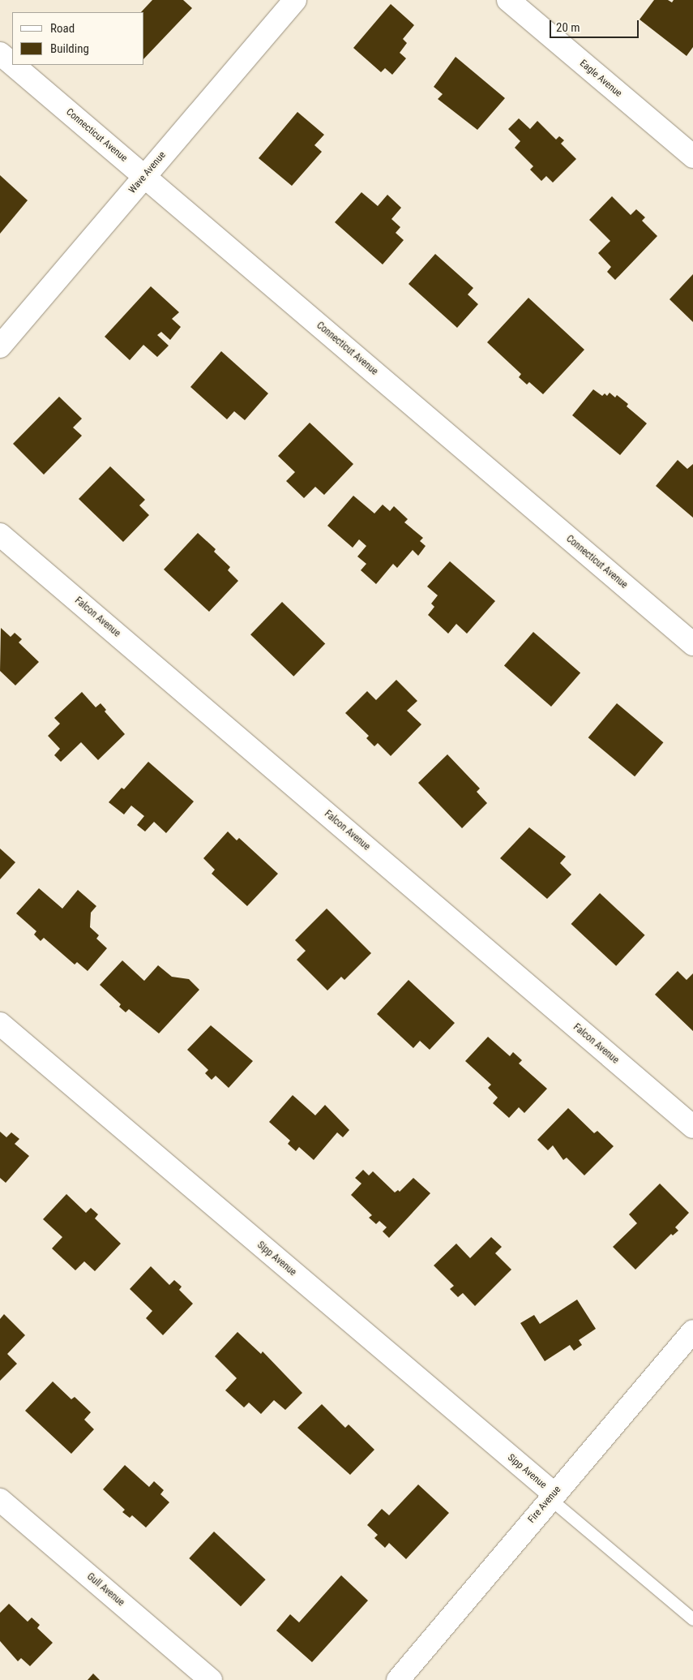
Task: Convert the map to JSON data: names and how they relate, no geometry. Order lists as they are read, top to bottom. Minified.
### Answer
{"streets":{"street":["Eagle Avenue","Connecticut Avenue","Wave Avenue","Falcon Avenue","Sipp Avenue","Fire Avenue","Gull Avenue"]},"crossings":[["Connecticut Avenue","Wave Avenue"],["Sipp Avenue","Fire Avenue"]],"legend":["Road","Building"],"scale_bar":"20 m"}
